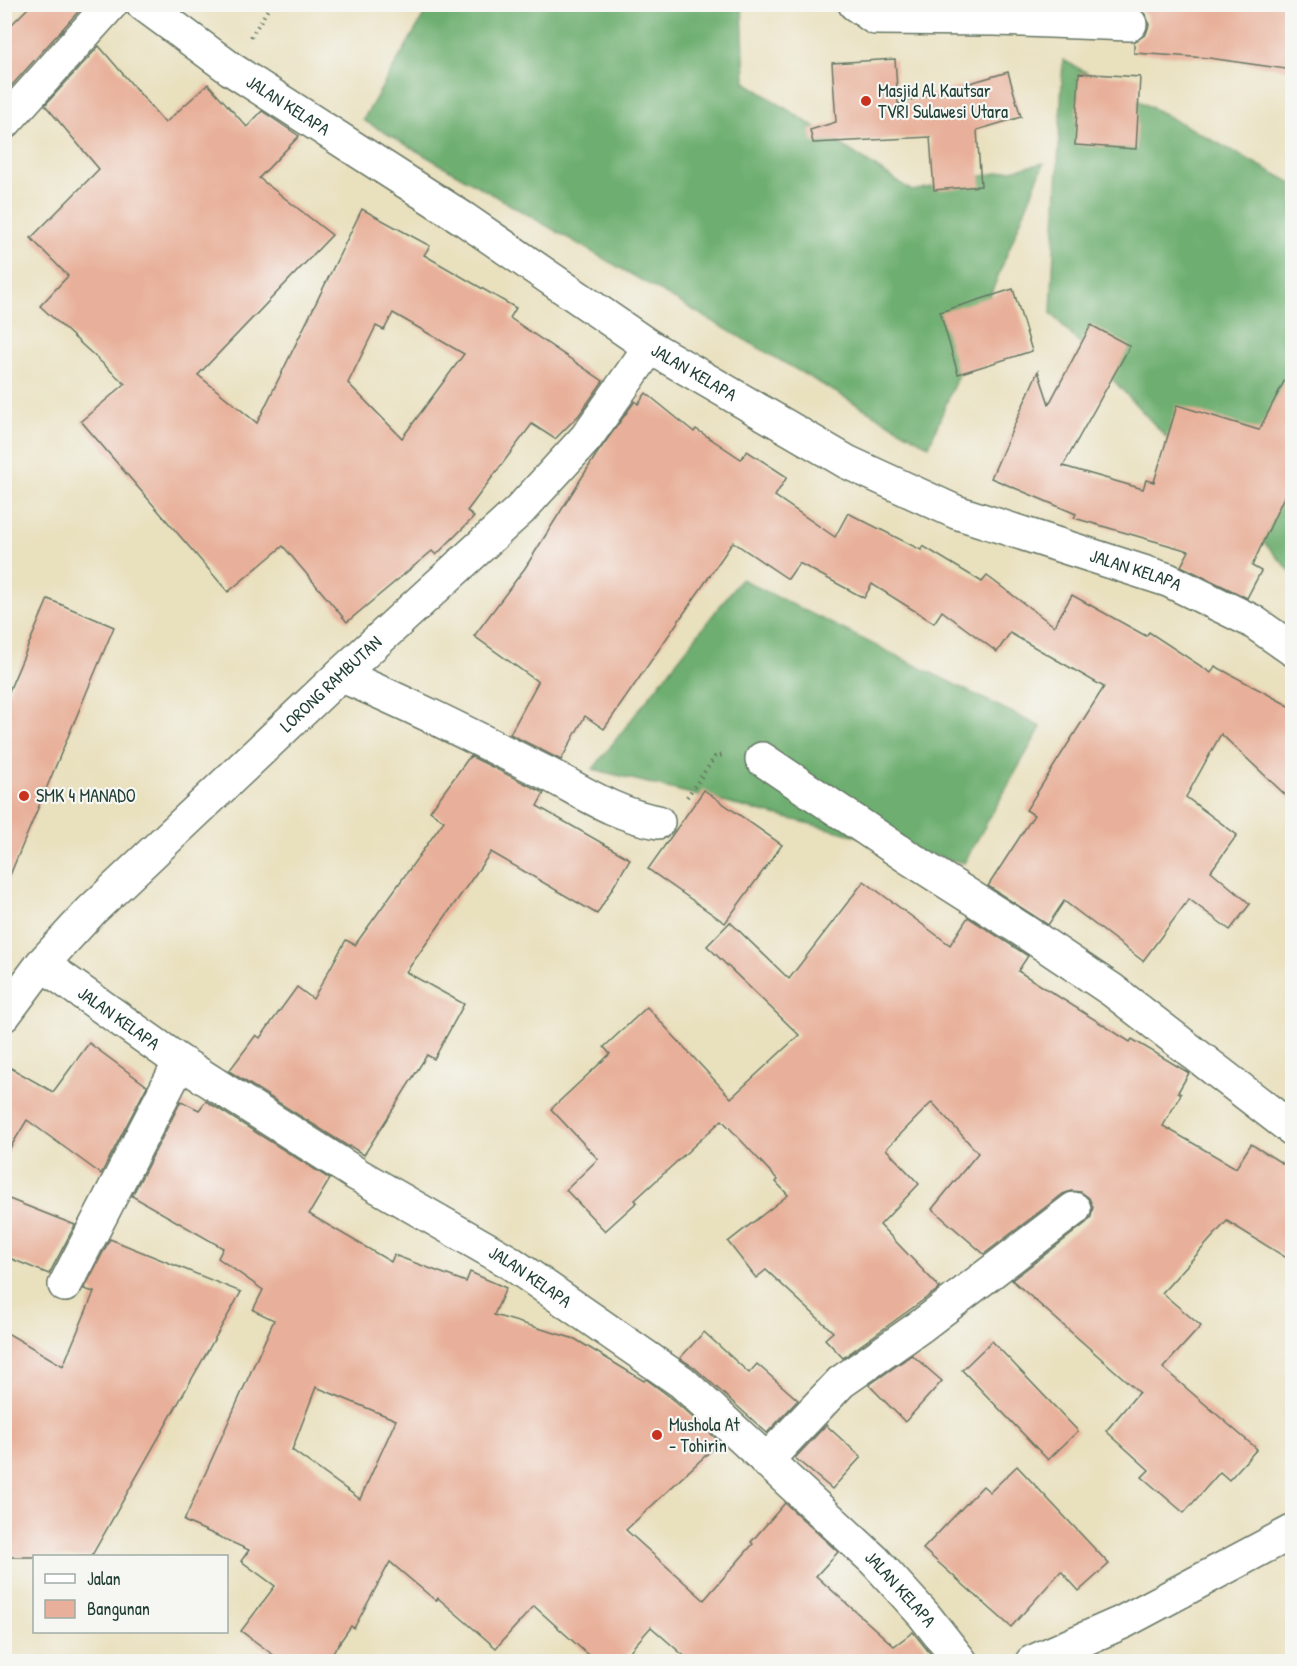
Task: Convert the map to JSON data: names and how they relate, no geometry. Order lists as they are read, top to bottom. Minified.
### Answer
{"streets":{"street":["JALAN KELAPA","LORONG RAMBUTAN"]},"crossings":[["JALAN KELAPA","LORONG RAMBUTAN"]],"places":["Masjid Al Kautsar TVRI Sulawesi Utara","SMK 4 MANADO","Mushola At - Tohirin"],"legend":["Jalan","Bangunan"]}
